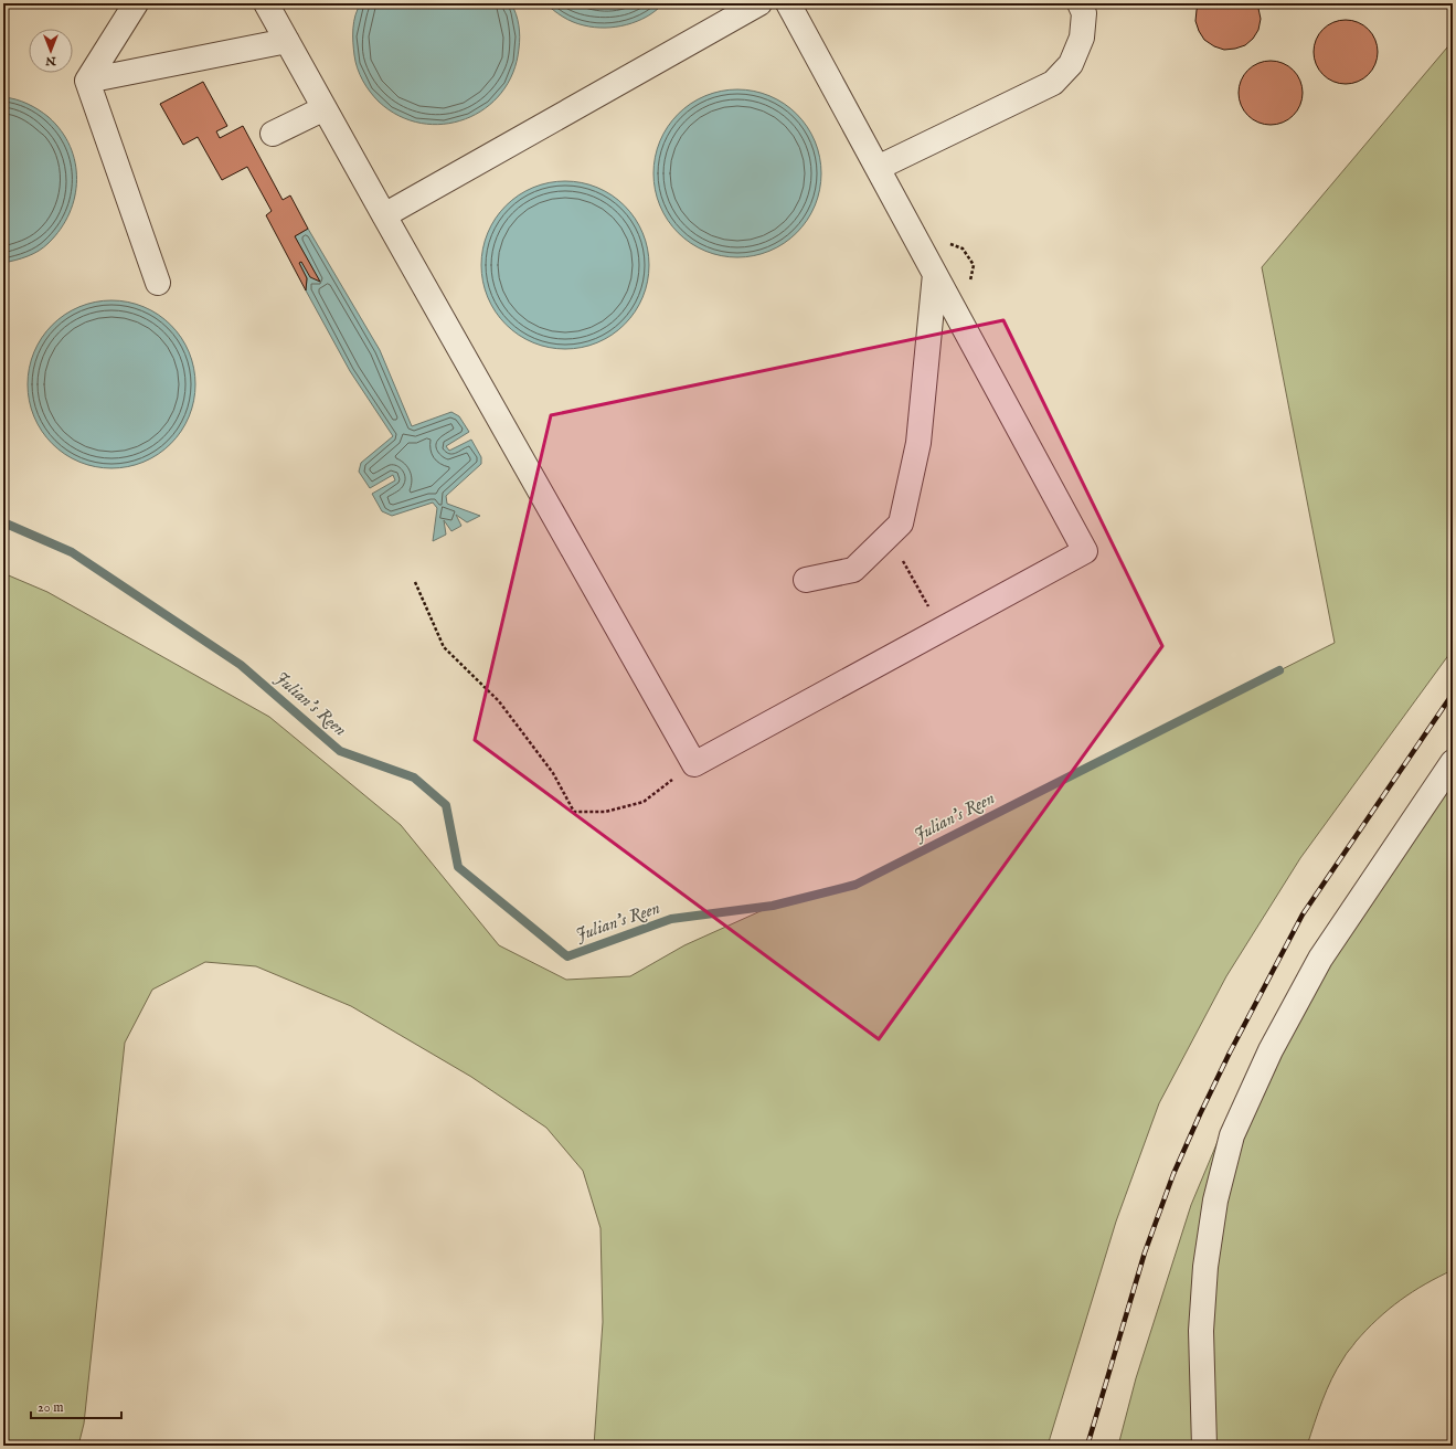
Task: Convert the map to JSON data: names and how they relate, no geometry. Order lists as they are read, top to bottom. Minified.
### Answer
{"water":["Julian's Reen"],"scale_bar":"20 m","north":"bottom"}
